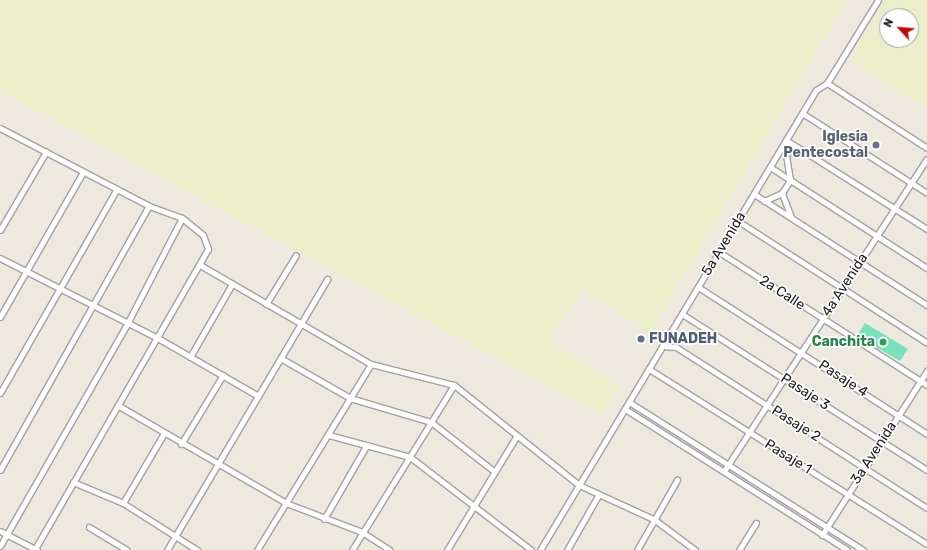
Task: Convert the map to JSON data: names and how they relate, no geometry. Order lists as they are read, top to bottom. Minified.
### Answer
{"streets":{"street":["5a Avenida","4a Avenida","2a Calle","Pasaje 4","Pasaje 3","Pasaje 2","3a Avenida","Pasaje 1"]},"crossings":[["5a Avenida","2a Calle"],["5a Avenida","Pasaje 4"],["5a Avenida","Pasaje 3"],["5a Avenida","Pasaje 2"],["5a Avenida","Pasaje 1"],["4a Avenida","2a Calle"],["4a Avenida","Pasaje 4"],["4a Avenida","Pasaje 3"],["4a Avenida","Pasaje 2"],["4a Avenida","Pasaje 1"],["2a Calle","3a Avenida"],["Pasaje 4","3a Avenida"],["Pasaje 3","3a Avenida"],["Pasaje 2","3a Avenida"],["3a Avenida","Pasaje 1"]],"places":["Iglesia Pentecostal","FUNADEH","Canchita"],"north":"top left"}
